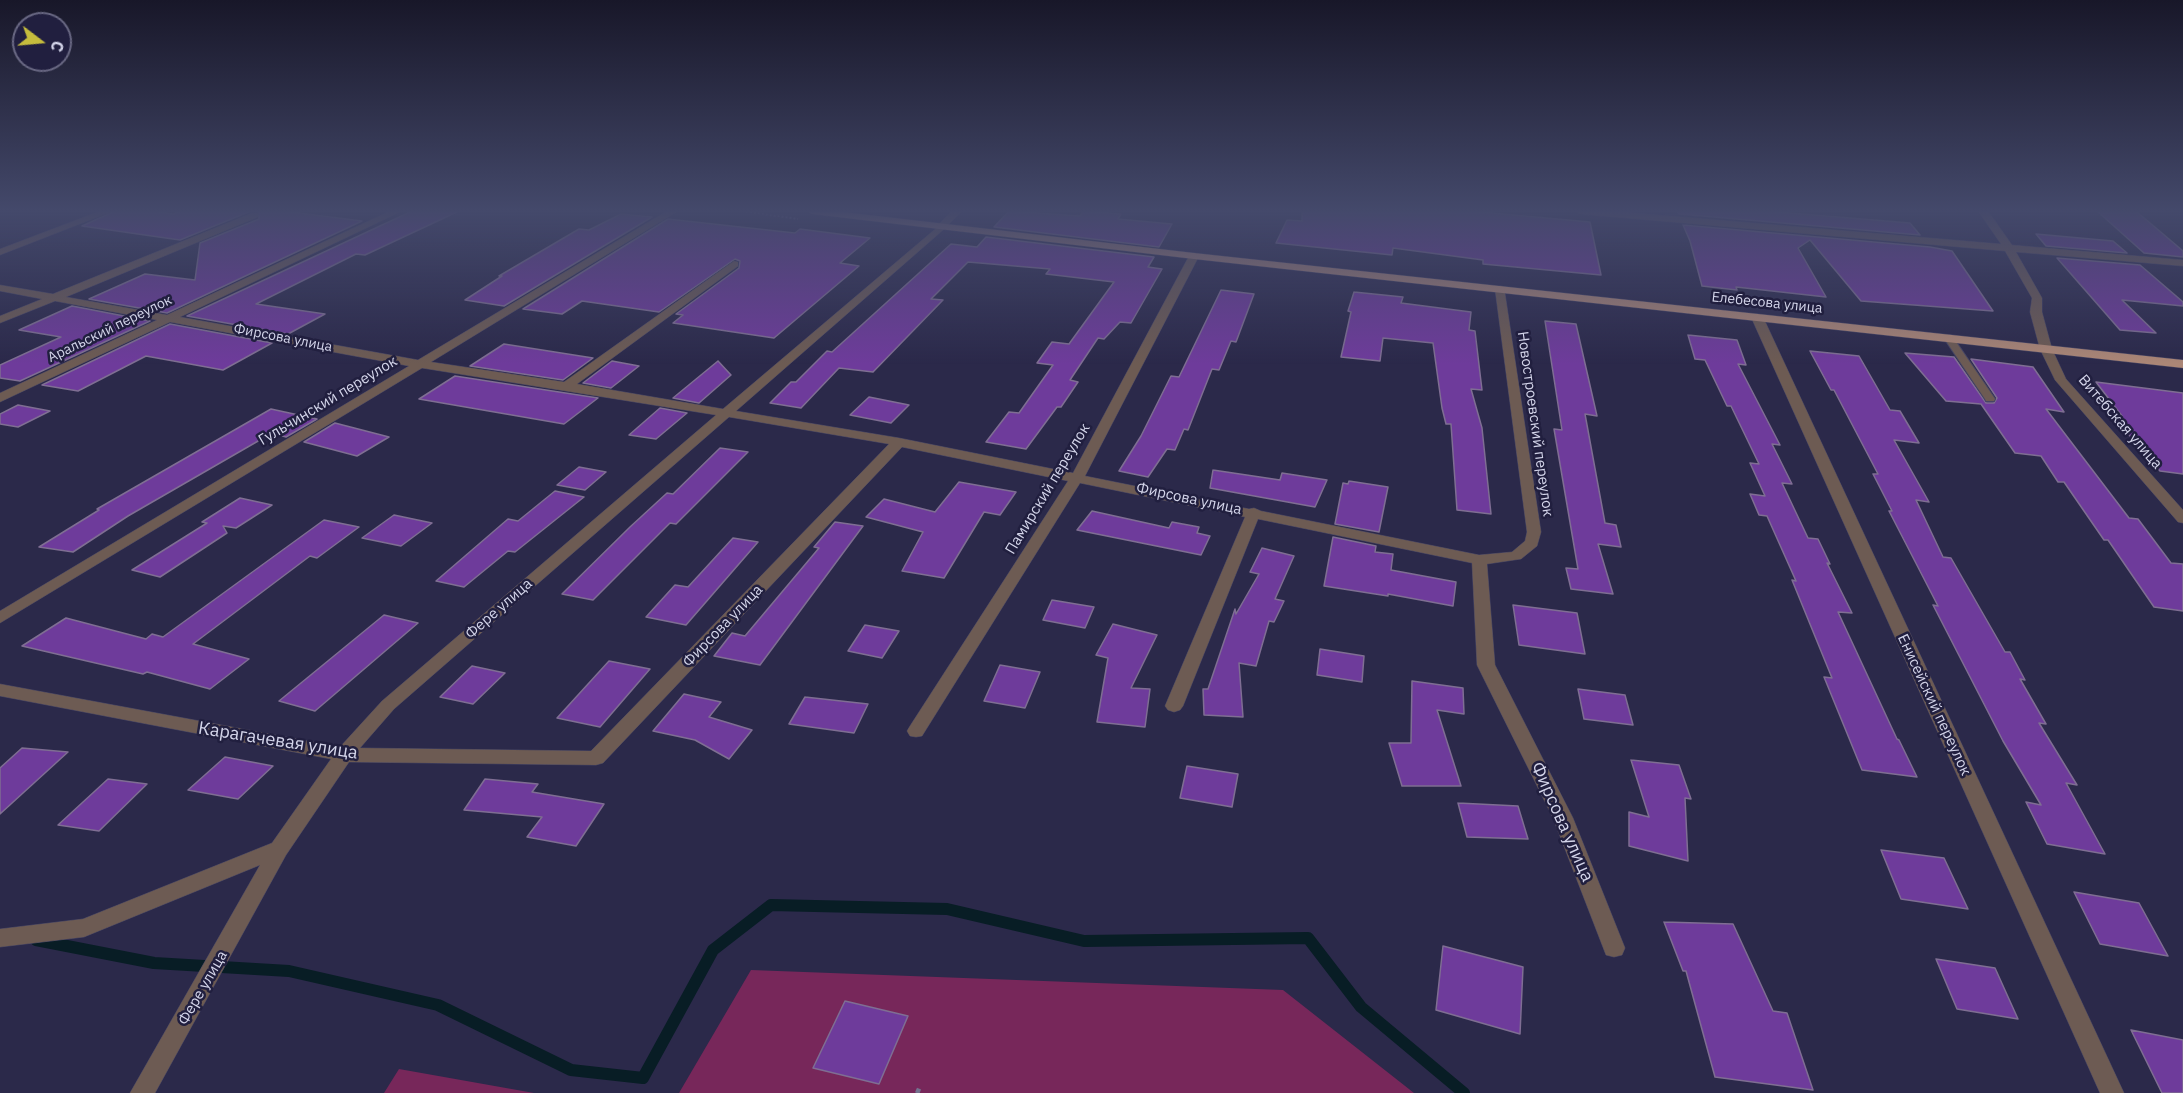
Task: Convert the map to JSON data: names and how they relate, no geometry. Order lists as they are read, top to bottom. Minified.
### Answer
{"streets":{"main road":["Елебесова улица"],"street":["Аральский переулок","Фирсова улица","Гульчинский переулок","Витебская улица","Новостроевский переулок","Памирский переулок","Фере улица","Енисейский переулок","Карагачевая улица"]},"crossings":[["Елебесова улица","Витебская улица"],["Елебесова улица","Новостроевский переулок"],["Елебесова улица","Енисейский переулок"],["Аральский переулок","Фирсова улица"],["Фирсова улица","Гульчинский переулок"],["Фирсова улица","Новостроевский переулок"],["Фирсова улица","Памирский переулок"],["Фирсова улица","Фере улица"],["Фирсова улица","Карагачевая улица"],["Фере улица","Карагачевая улица"]],"north":"right"}
